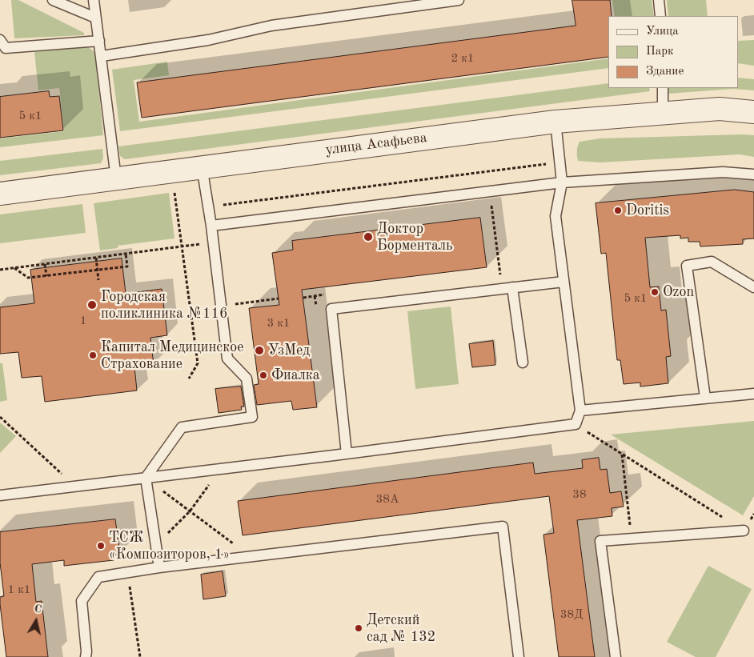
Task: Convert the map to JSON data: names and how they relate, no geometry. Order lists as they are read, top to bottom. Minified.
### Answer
{"streets":{"street":["улица Асафьева"]},"places":["Doritis","Доктор Борменталь","Ozon","Городская поликлиника №116","УзМед","Капитал Медицинское Страхование","Фиалка","ТСЖ «Композиторов, 1»","Детский сад № 132"],"house_numbers":["2 к1","5 к1","5 к1","1","3 к1","38","38А","1 к1","38Д"],"legend":["Улица","Парк","Здание"],"north":"top"}
